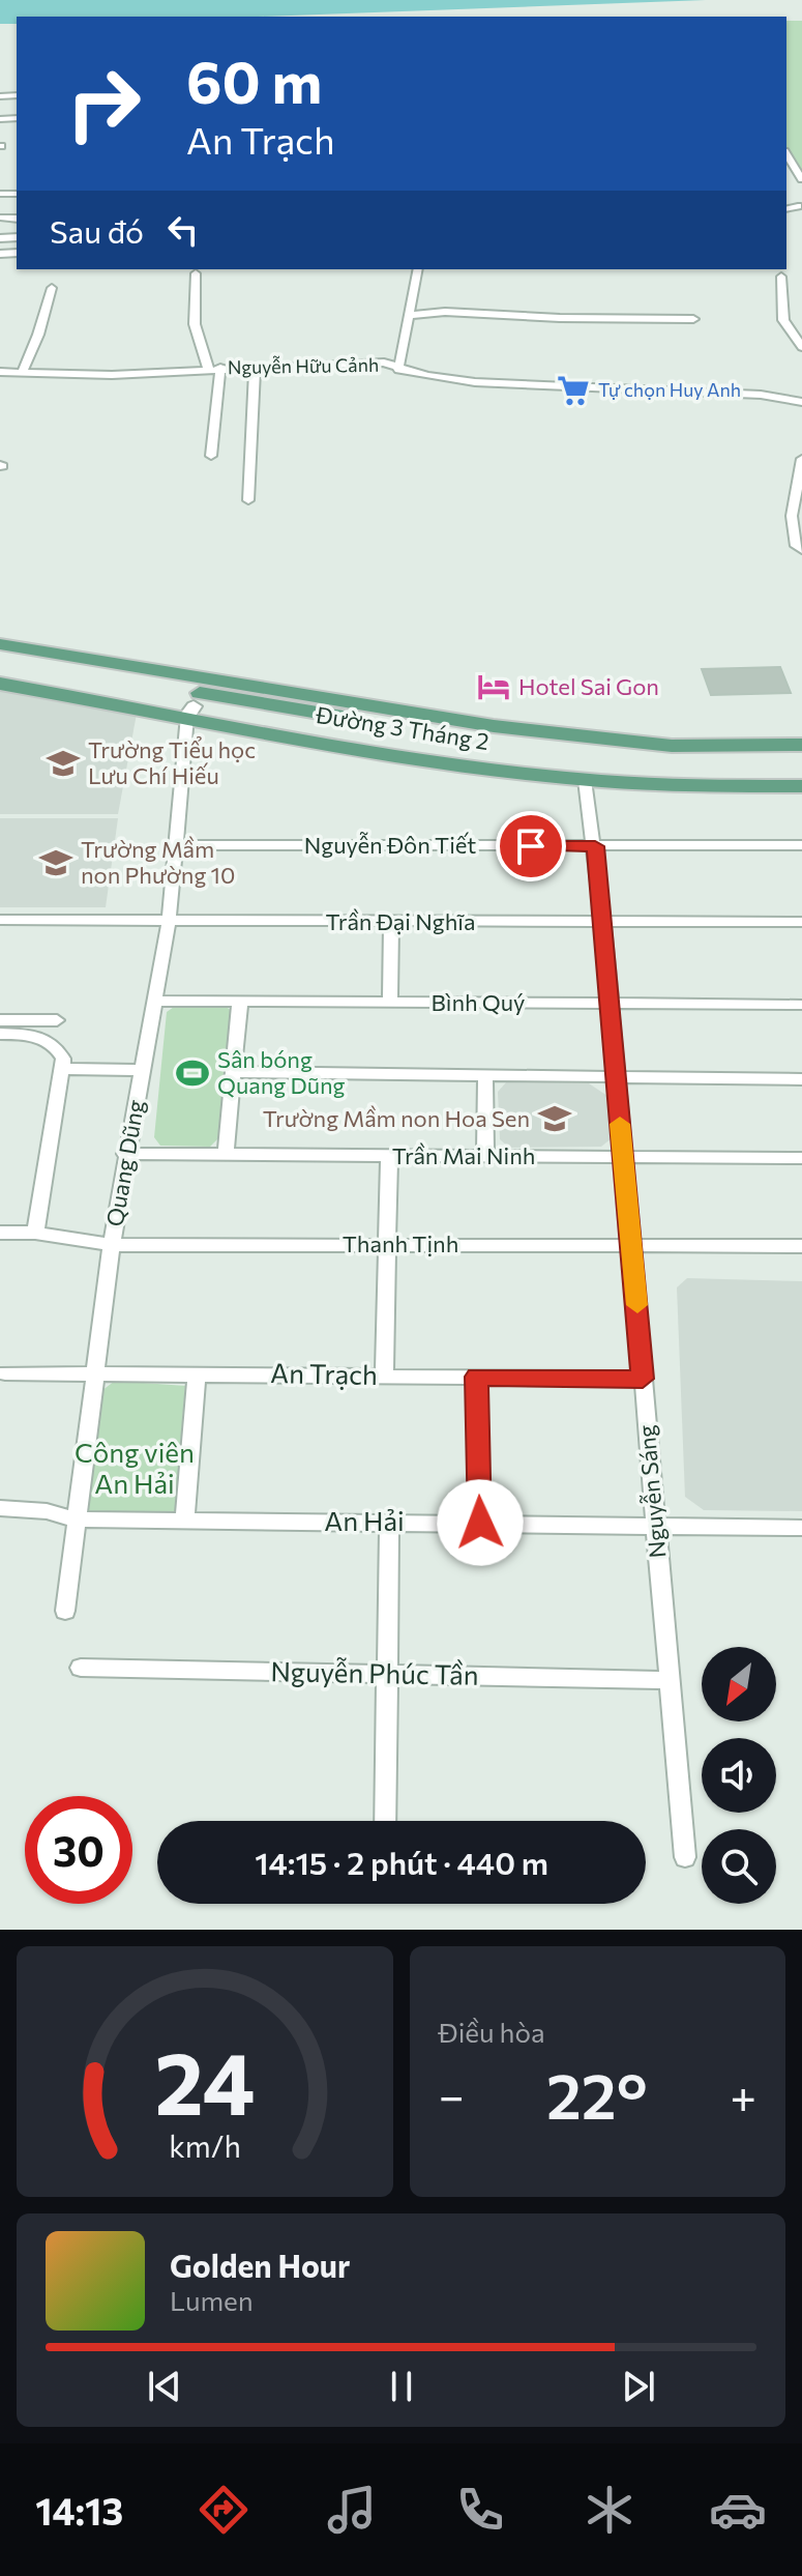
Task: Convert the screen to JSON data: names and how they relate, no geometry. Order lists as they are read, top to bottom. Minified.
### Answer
{"streets":{"main road":["Đường 3 Tháng 2"],"street":["Nguyễn Hữu Cảnh","Nguyễn Đôn Tiết","Trần Đại Nghĩa","Bình Quý","Trần Mai Ninh","Quang Dũng","Thanh Tịnh","An Trạch","Nguyễn Sáng","An Hải","Nguyễn Phúc Tần"]},"crossings":[["Đường 3 Tháng 2","Quang Dũng"],["Đường 3 Tháng 2","Nguyễn Sáng"],["Nguyễn Đôn Tiết","Quang Dũng"],["Nguyễn Đôn Tiết","Nguyễn Sáng"],["Trần Đại Nghĩa","Quang Dũng"],["Trần Đại Nghĩa","Nguyễn Sáng"],["Bình Quý","Quang Dũng"],["Bình Quý","Nguyễn Sáng"],["Trần Mai Ninh","Quang Dũng"],["Trần Mai Ninh","Nguyễn Sáng"],["Quang Dũng","Thanh Tịnh"],["Quang Dũng","An Trạch"],["Quang Dũng","An Hải"],["Thanh Tịnh","Nguyễn Sáng"],["An Trạch","Nguyễn Sáng"],["Nguyễn Sáng","An Hải"],["Nguyễn Sáng","Nguyễn Phúc Tần"]],"parks":["Công viên An Hải"],"places":{"supermarket":["Tự chọn Huy Anh"],"hotel":["Hotel Sai Gon"],"school or university":["Trường Tiểu học Lưu Chí Hiếu","Trường Mầm non Phường 10","Trường Mầm non Hoa Sen"],"sports":["Sân bóng Quang Dũng"]},"north":"bottom left","page":{"turn":["60 m","An Trạch"],"then":"Sau đó","limit":"30","trip":"14:15 · 2 phút · 440 m","tile":"Điều hòa","heat":["−","22°","+"],"song":["Golden Hour","Lumen"],"tabs":"14:13","gauge":["24","km/h"]}}
